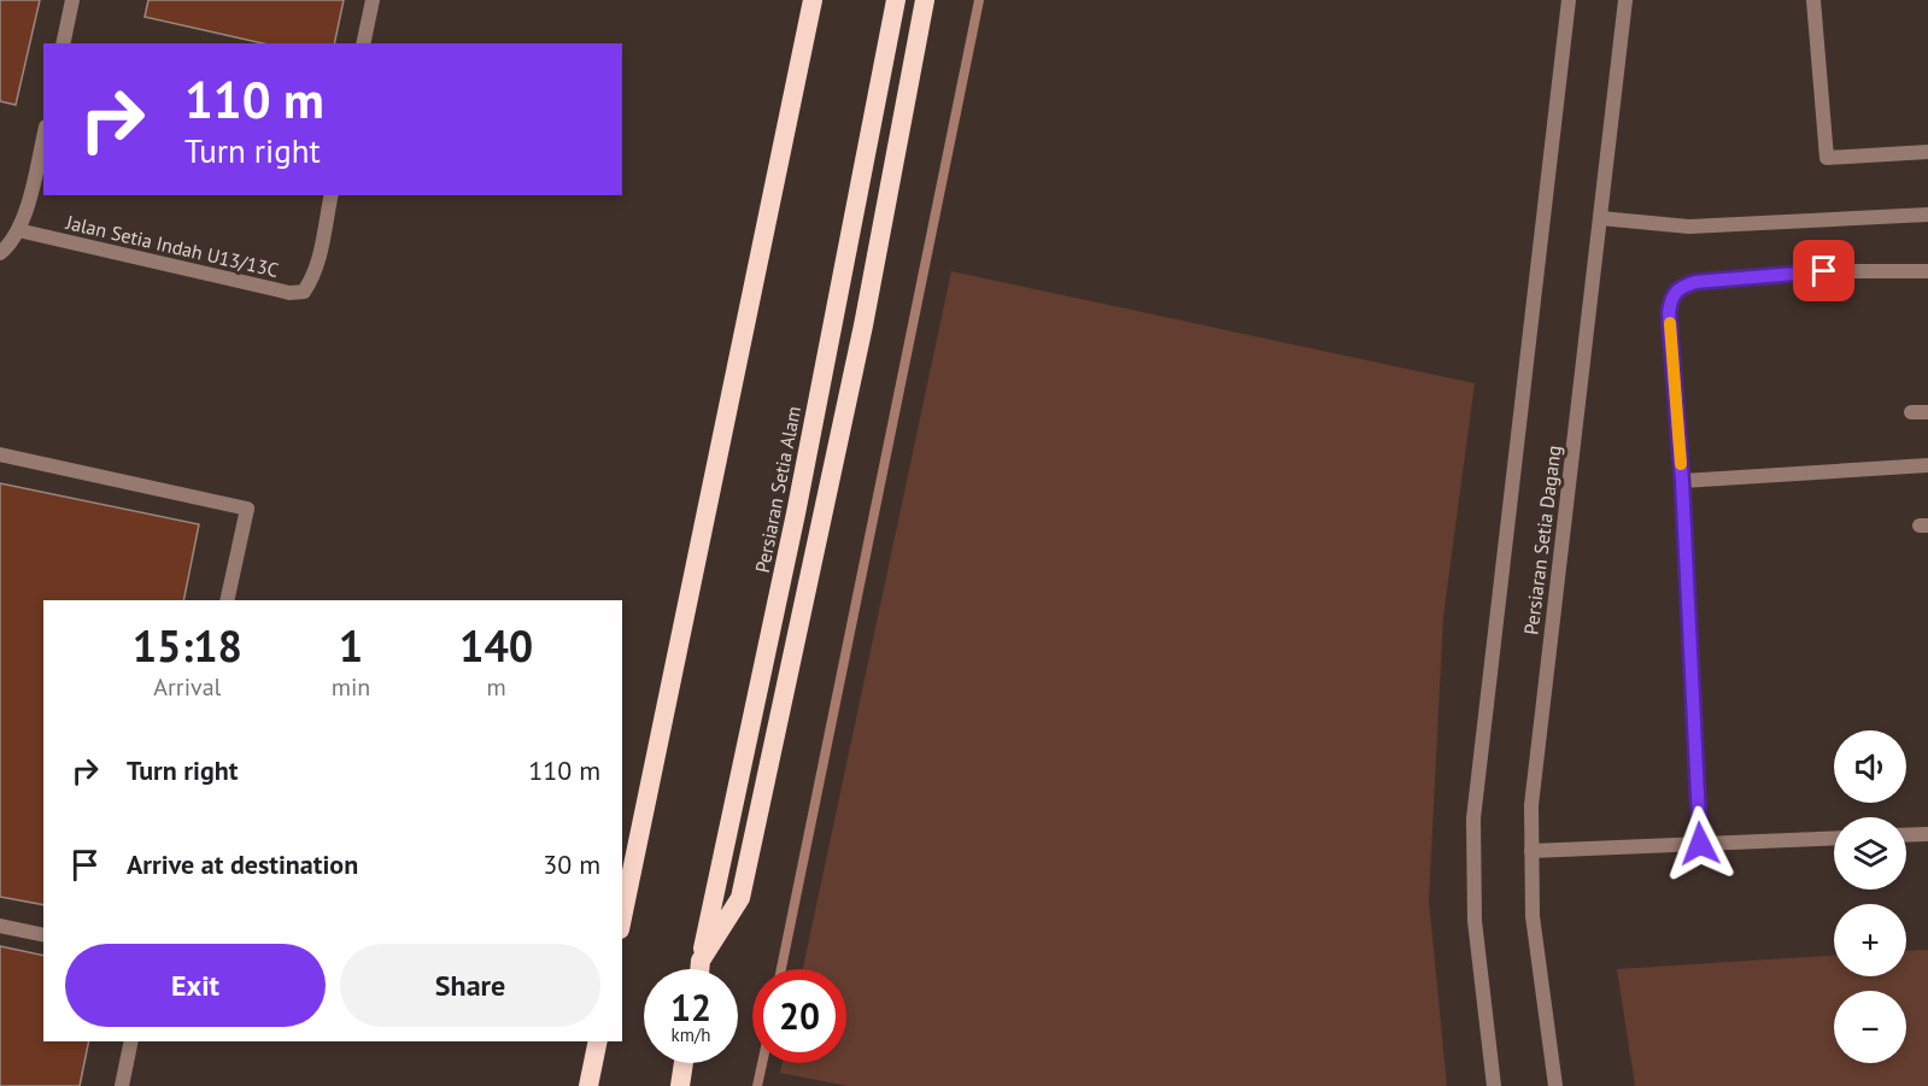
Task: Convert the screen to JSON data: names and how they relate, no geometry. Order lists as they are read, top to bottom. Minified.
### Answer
{"streets":{"highway":["Persiaran Setia Alam"],"street":["Jalan Setia Indah U13/13C","Persiaran Setia Dagang"]},"page":{"turn":["110 m","Turn right"],"eta":["15:18","Arrival","1","min","140","m"],"list":[{"name":"Turn right","value":"110 m"},{"name":"Arrive at destination","value":"30 m"}],"map_buttons":["+","−"],"buttons":["Exit","Share"],"speed":"12 km/h","limit":"20"}}
